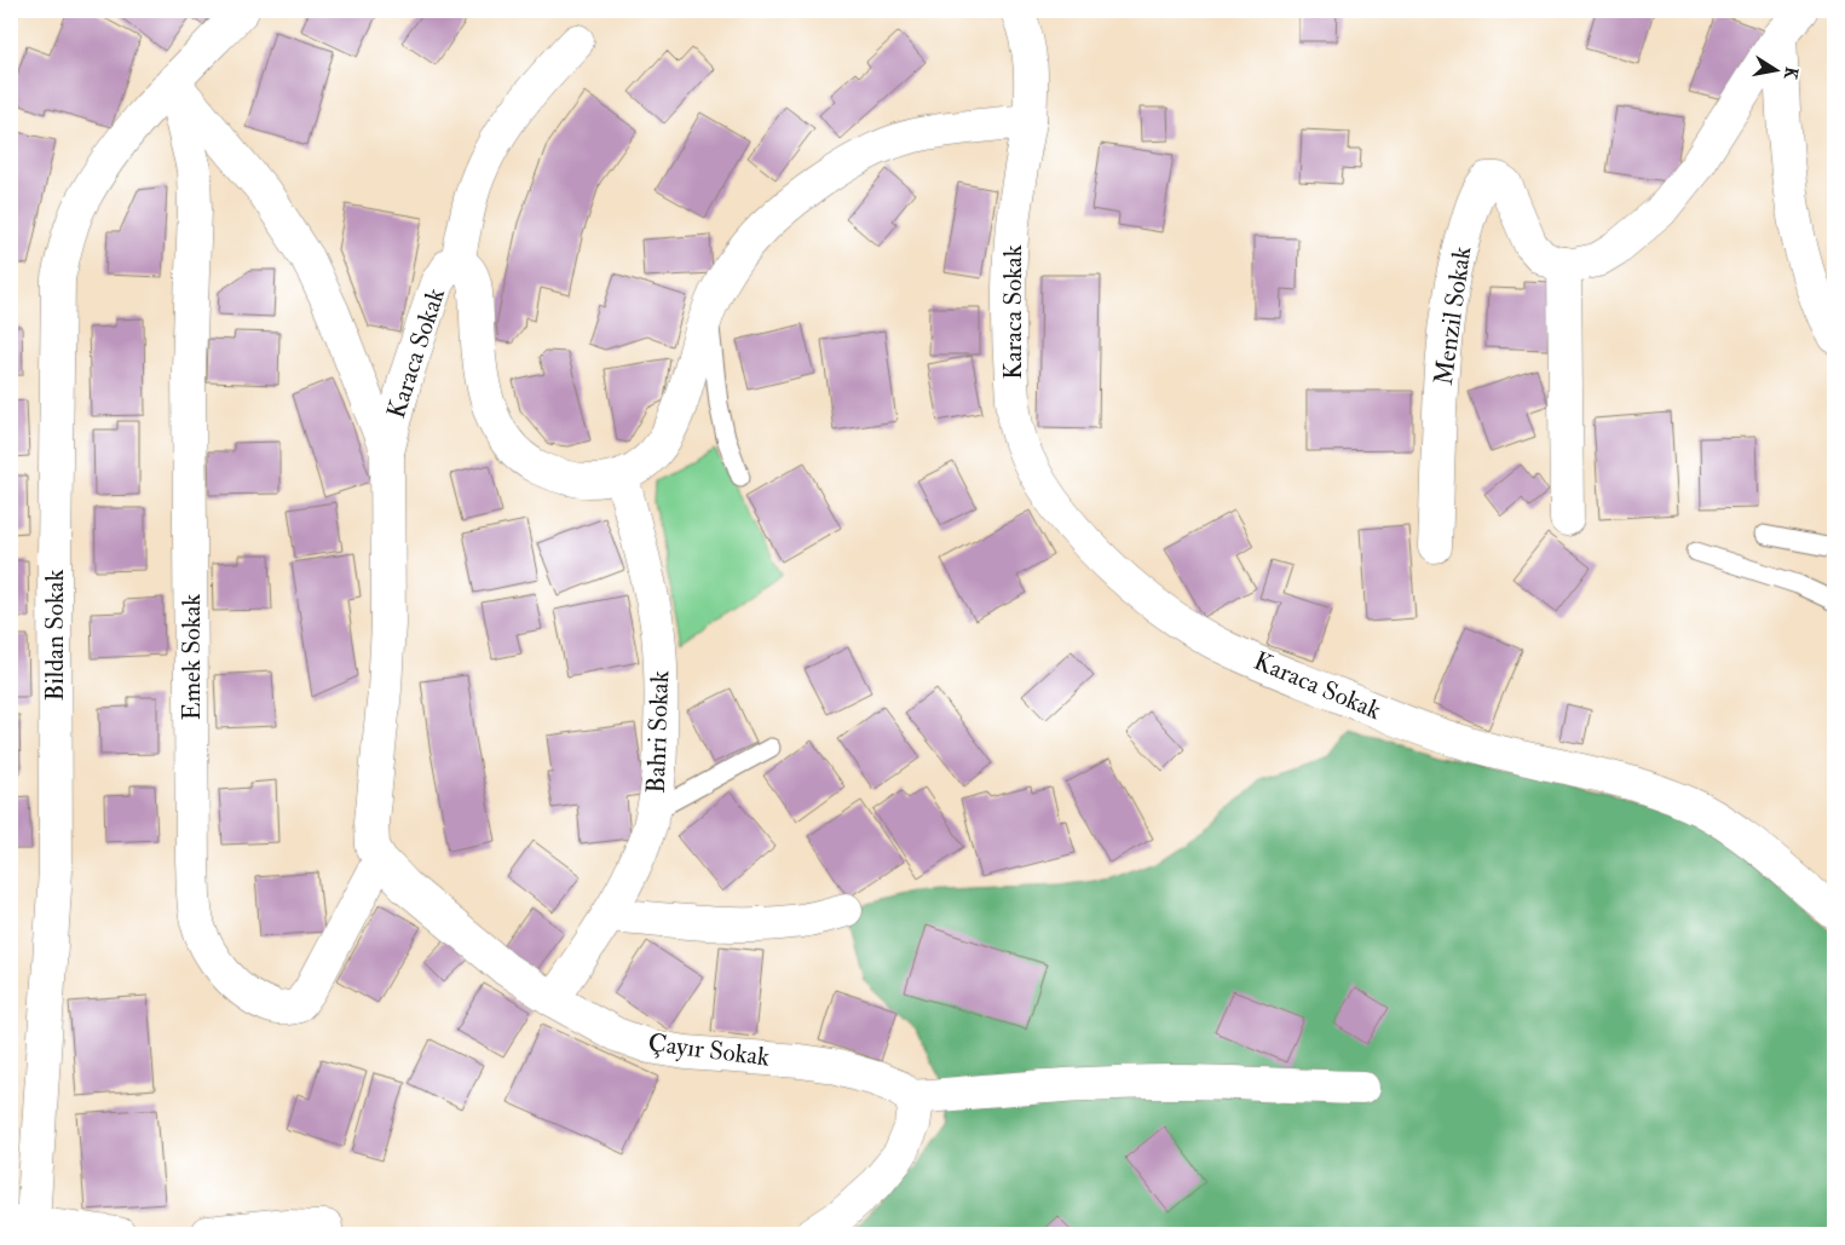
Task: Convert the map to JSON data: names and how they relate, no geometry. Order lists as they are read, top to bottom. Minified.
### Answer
{"streets":{"street":["Karaca Sokak","Menzil Sokak","Bildan Sokak","Emek Sokak","Bahri Sokak","Çayır Sokak"]},"crossings":[["Karaca Sokak","Bahri Sokak"],["Bildan Sokak","Emek Sokak"],["Emek Sokak","Çayır Sokak"],["Bahri Sokak","Çayır Sokak"]],"north":"right"}
